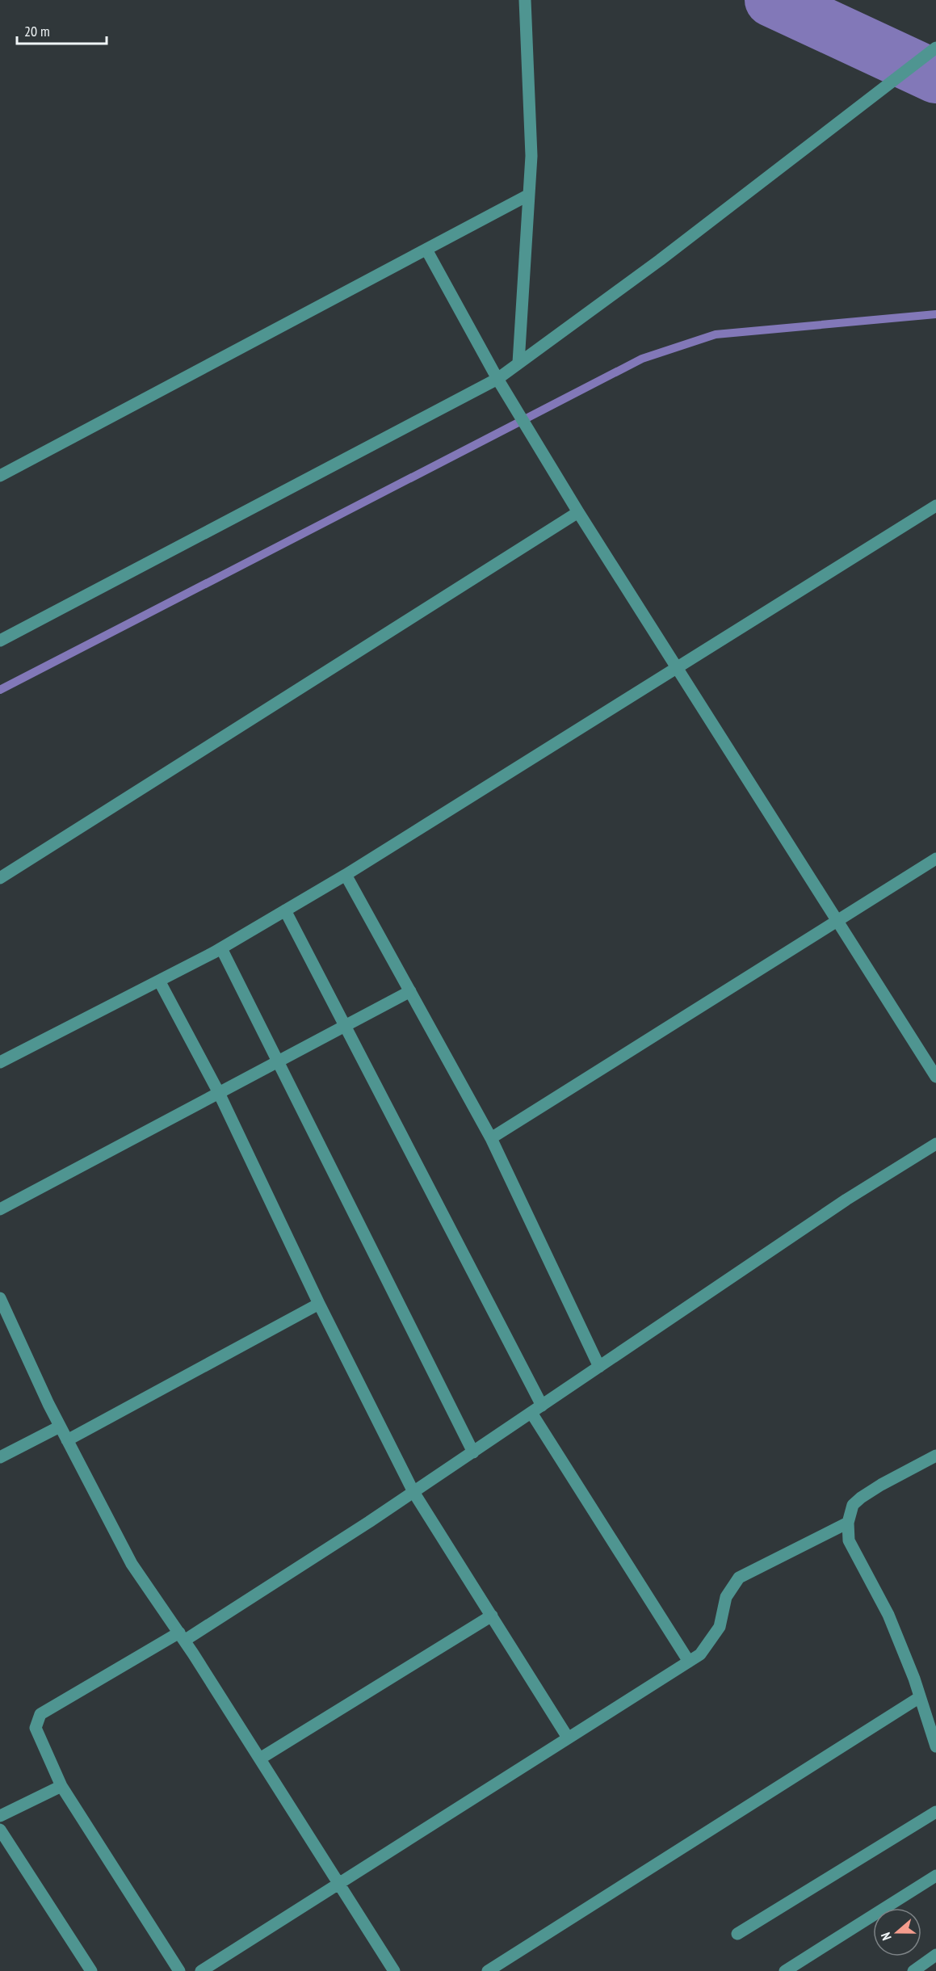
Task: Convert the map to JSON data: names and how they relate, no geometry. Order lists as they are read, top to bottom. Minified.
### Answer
{"scale_bar":"20 m","north":"left"}
